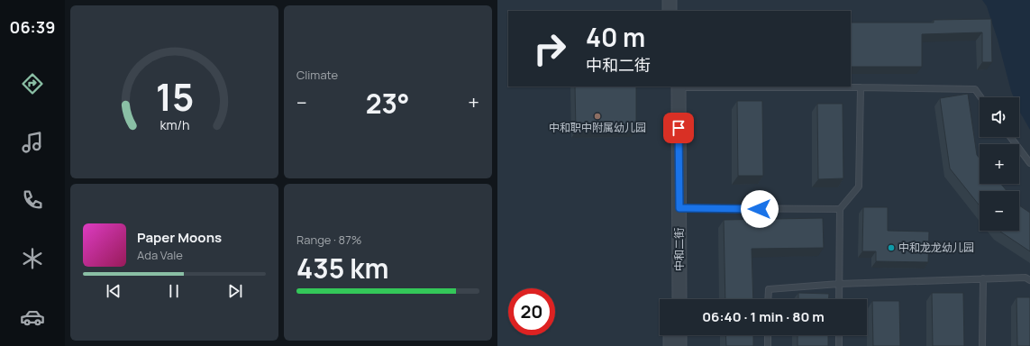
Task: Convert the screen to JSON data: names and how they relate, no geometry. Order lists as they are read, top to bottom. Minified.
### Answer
{"streets":{"street":["中和二街"]},"places":["中和职中附属幼儿园","中和龙龙幼儿园"],"page":{"tabs":"06:39","tile":["Climate",["Range · 87%","435 km"]],"turn":["40 m","中和二街"],"heat":["−","23°","+"],"map_buttons":["+","−"],"song":["Paper Moons","Ada Vale"],"limit":"20","trip":"06:40 · 1 min · 80 m","gauge":["15","km/h"]}}
